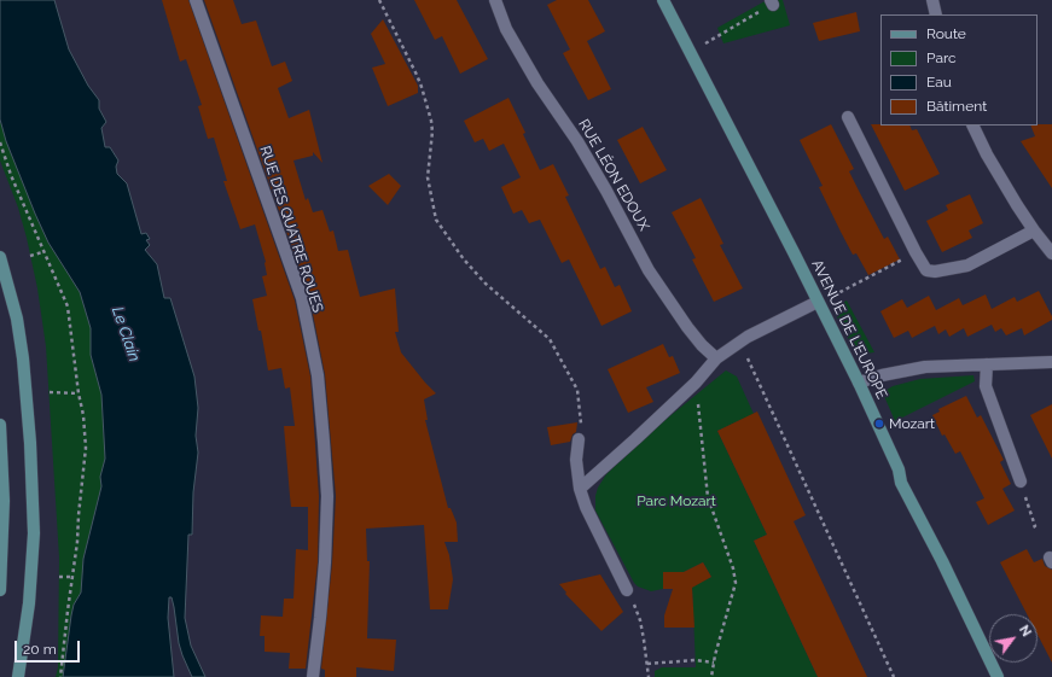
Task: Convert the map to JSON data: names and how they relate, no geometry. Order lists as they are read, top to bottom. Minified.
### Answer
{"streets":{"main road":["AVENUE DE L'EUROPE"],"street":["RUE LÉON EDOUX","RUE DES QUATRE ROUES"]},"water":["Le Clain"],"parks":["Parc Mozart"],"places":["Mozart"],"legend":["Route","Parc","Eau","Bâtiment"],"scale_bar":"20 m","north":"top right"}
